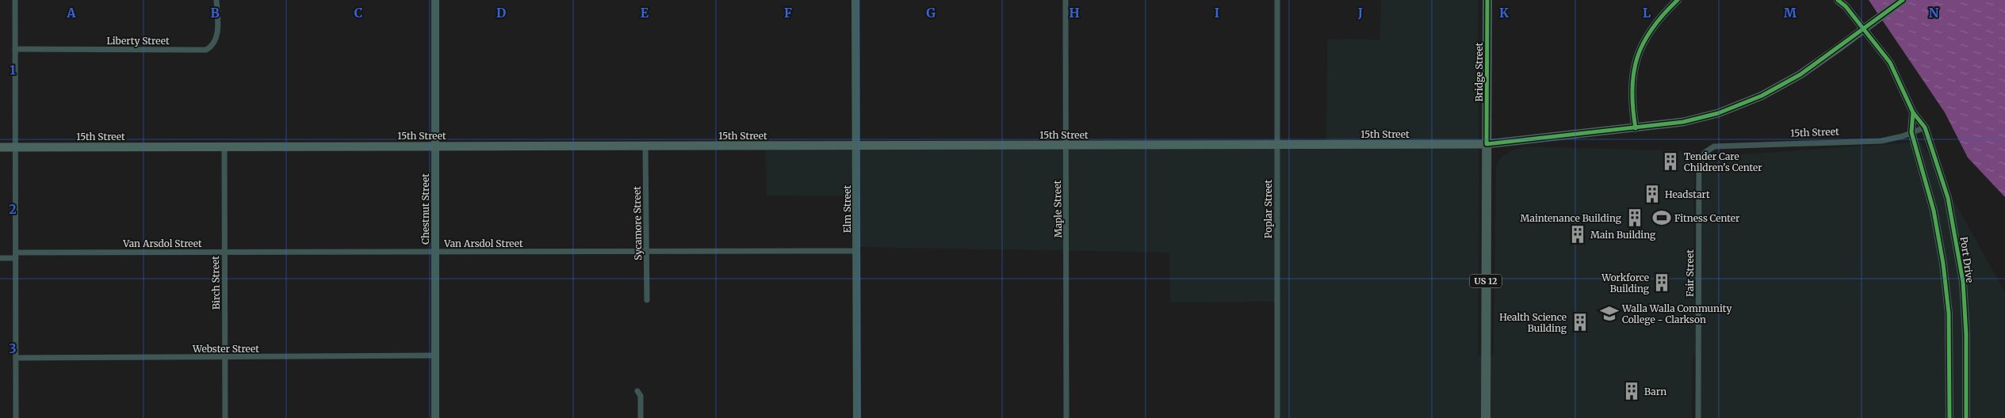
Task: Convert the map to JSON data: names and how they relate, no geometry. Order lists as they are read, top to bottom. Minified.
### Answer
{"streets":{"highway":["Bridge Street","US 12"],"main road":["15th Street"],"street":["Liberty Street","Chestnut Street","Elm Street","Maple Street","Poplar Street","Sycamore Street","Van Arsdol Street","Port Drive","Fair Street","Birch Street","Webster Street"]},"crossings":[["Bridge Street","15th Street"],["15th Street","Chestnut Street"],["15th Street","Elm Street"],["15th Street","Maple Street"],["15th Street","Poplar Street"],["15th Street","Sycamore Street"],["15th Street","Port Drive"],["15th Street","Fair Street"],["15th Street","Birch Street"],["Chestnut Street","Van Arsdol Street"],["Chestnut Street","Webster Street"],["Elm Street","Van Arsdol Street"],["Sycamore Street","Van Arsdol Street"],["Van Arsdol Street","Birch Street"],["Birch Street","Webster Street"]],"places":{"building":["Tender Care Children's Center","Headstart","Maintenance Building","Main Building","Workforce Building","Health Science Building","Barn"],"sports":["Fitness Center"],"school or university":["Walla Walla Community College - Clarkson"]},"grid":{"columns":["A","B","C","D","E","F","G","H","I","J","K","L","M","N"],"rows":["1","2","3"]}}
